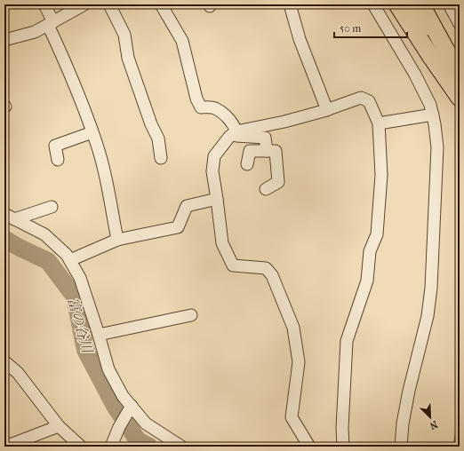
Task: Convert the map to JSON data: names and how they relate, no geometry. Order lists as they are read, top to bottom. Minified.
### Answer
{"water":["富の谷川"],"scale_bar":"50 m","north":"bottom right"}
